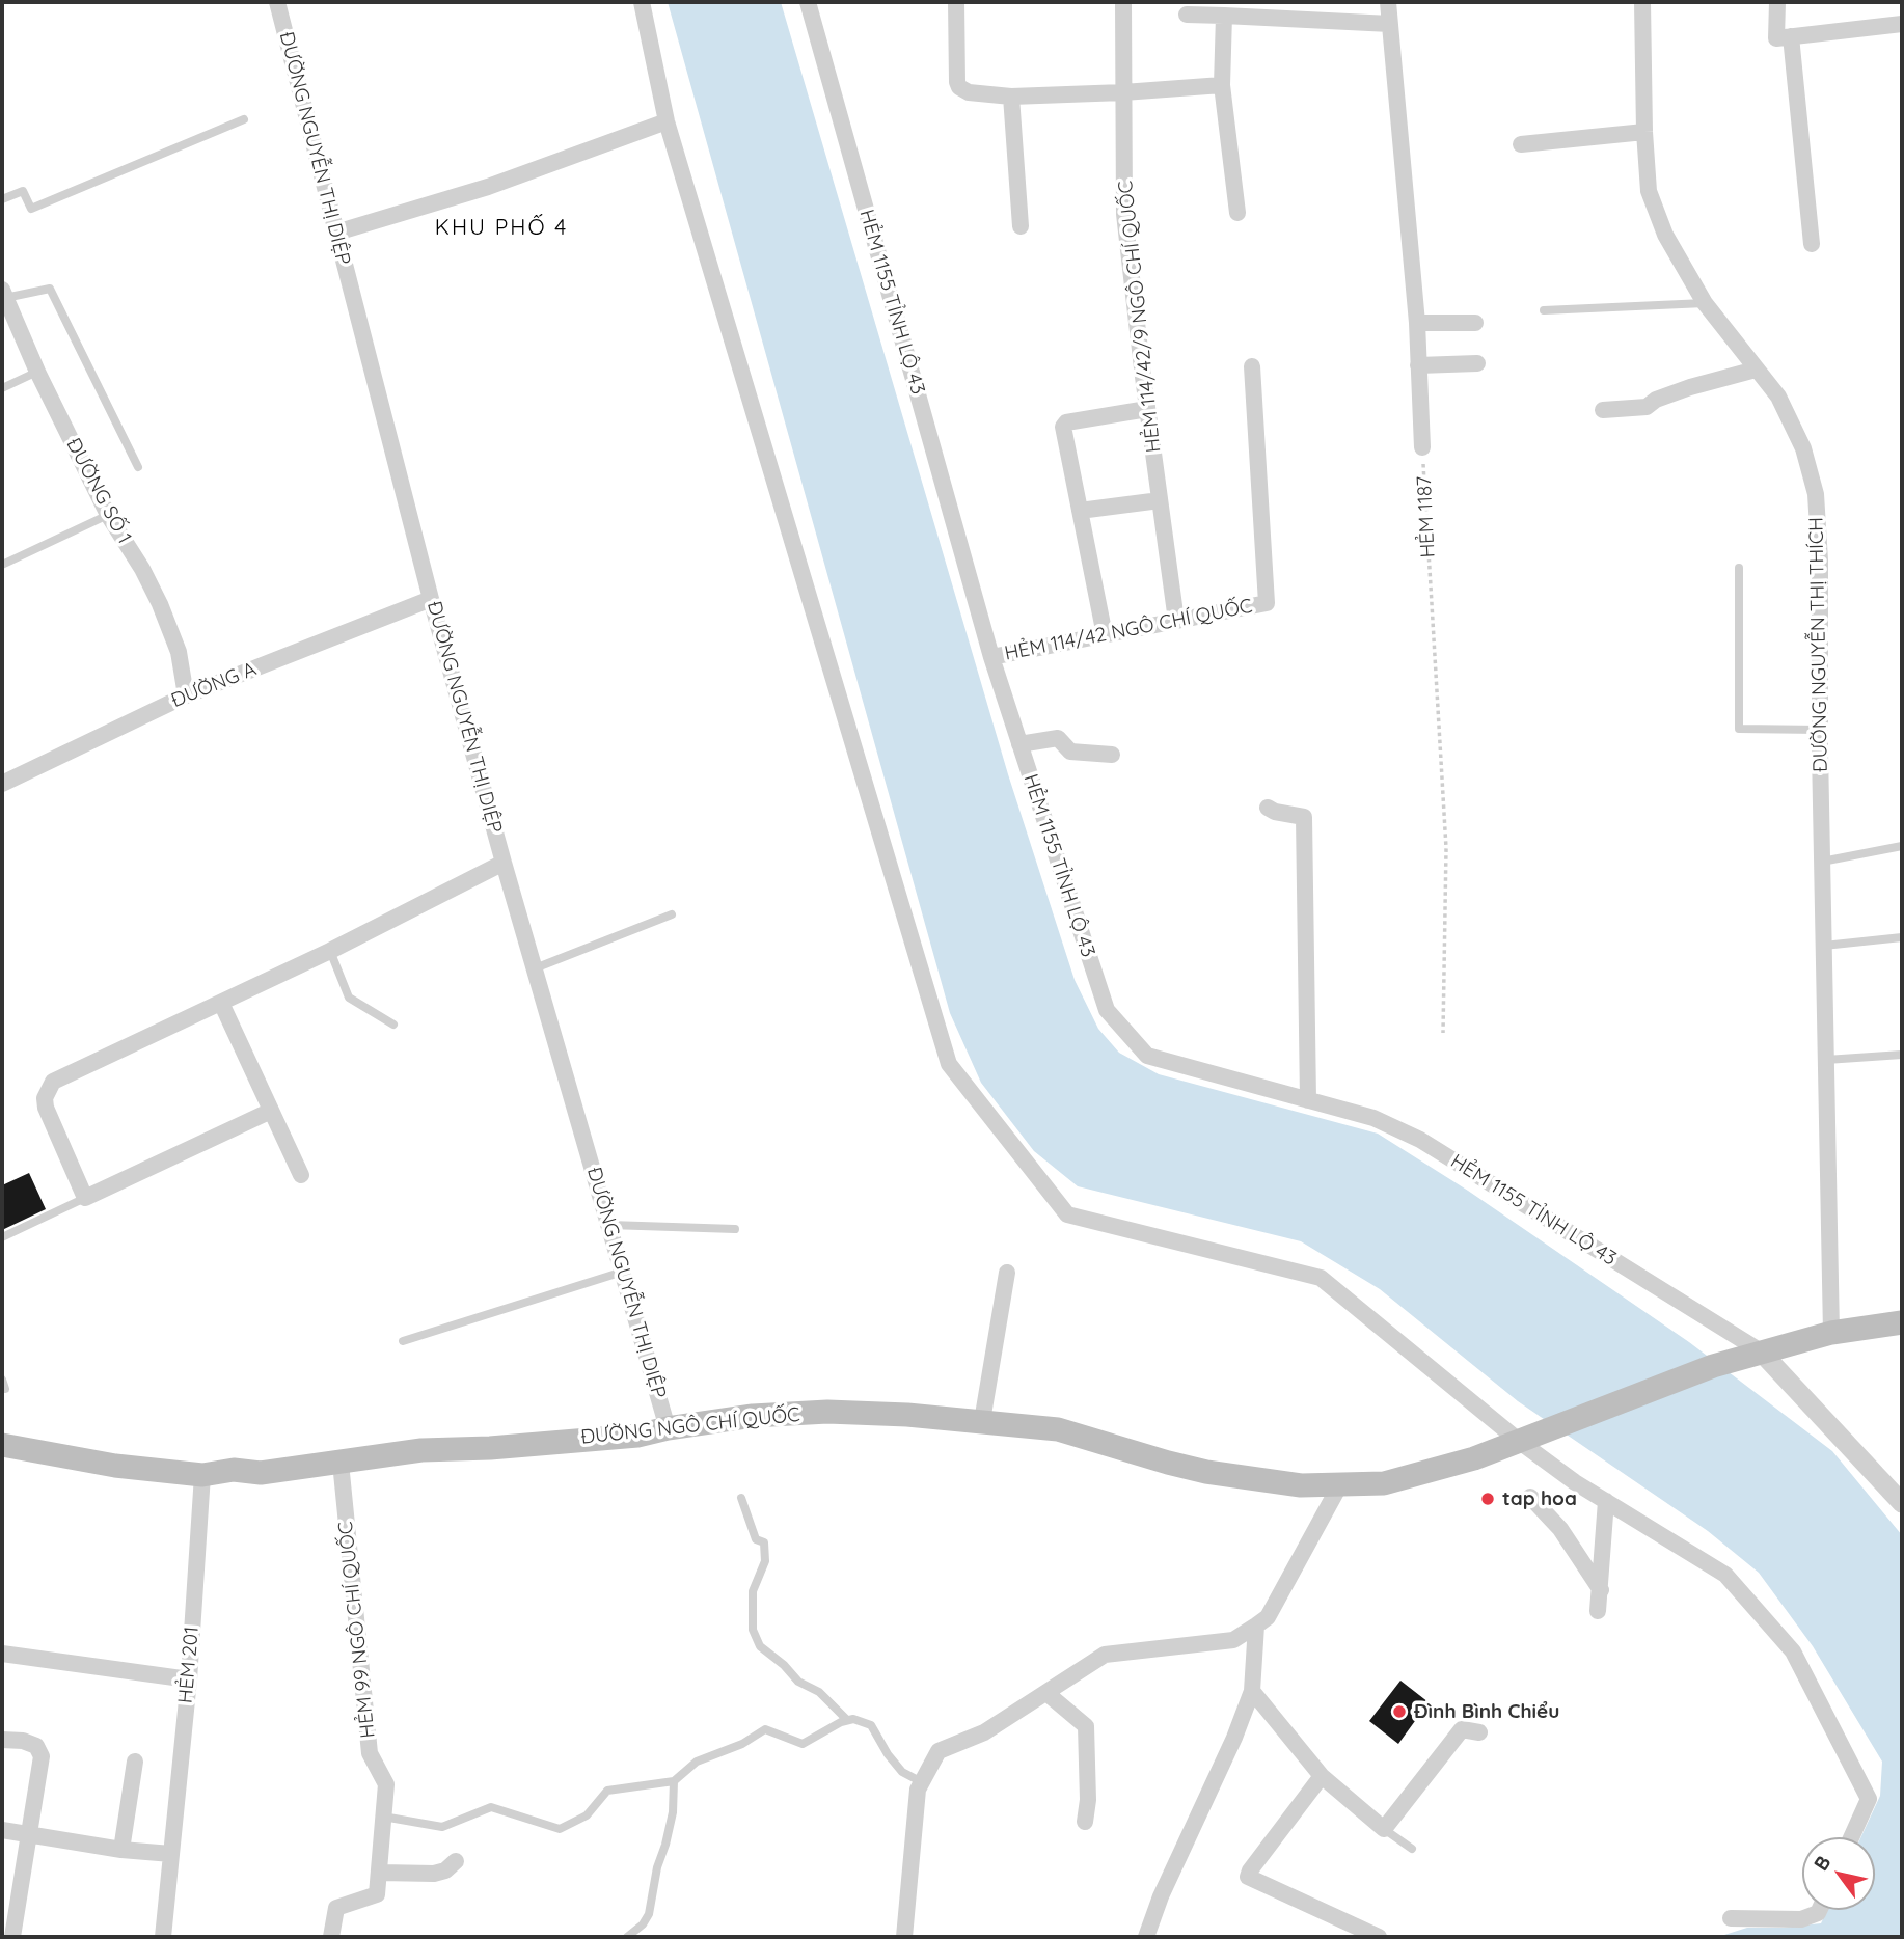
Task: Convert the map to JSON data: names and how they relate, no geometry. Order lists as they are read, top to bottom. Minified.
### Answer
{"streets":{"main road":["ĐƯỜNG NGÔ CHÍ QUỐC"],"street":["ĐƯỜNG NGUYỄN THỊ DIỆP","HẺM 1155 TỈNH LỘ 43","HẺM 114/42/9 NGÔ CHÍ QUỐC","ĐƯỜNG SỐ 1","HẺM 1187","HẺM 114/42 NGÔ CHÍ QUỐC","ĐƯỜNG NGUYỄN THỊ THÍCH","ĐƯỜNG A","HẺM 99 NGÔ CHÍ QUỐC","HẺM 201"]},"crossings":[["ĐƯỜNG NGUYỄN THỊ DIỆP","ĐƯỜNG A"],["ĐƯỜNG NGUYỄN THỊ DIỆP","ĐƯỜNG NGÔ CHÍ QUỐC"],["HẺM 1155 TỈNH LỘ 43","HẺM 114/42 NGÔ CHÍ QUỐC"],["HẺM 1155 TỈNH LỘ 43","ĐƯỜNG NGÔ CHÍ QUỐC"],["HẺM 114/42/9 NGÔ CHÍ QUỐC","HẺM 114/42 NGÔ CHÍ QUỐC"],["ĐƯỜNG SỐ 1","ĐƯỜNG A"],["ĐƯỜNG NGUYỄN THỊ THÍCH","ĐƯỜNG NGÔ CHÍ QUỐC"],["ĐƯỜNG NGÔ CHÍ QUỐC","HẺM 99 NGÔ CHÍ QUỐC"],["ĐƯỜNG NGÔ CHÍ QUỐC","HẺM 201"]],"districts":["KHU PHỐ 4"],"places":["tap hoa","Đình Bình Chiểu"],"north":"top left"}
